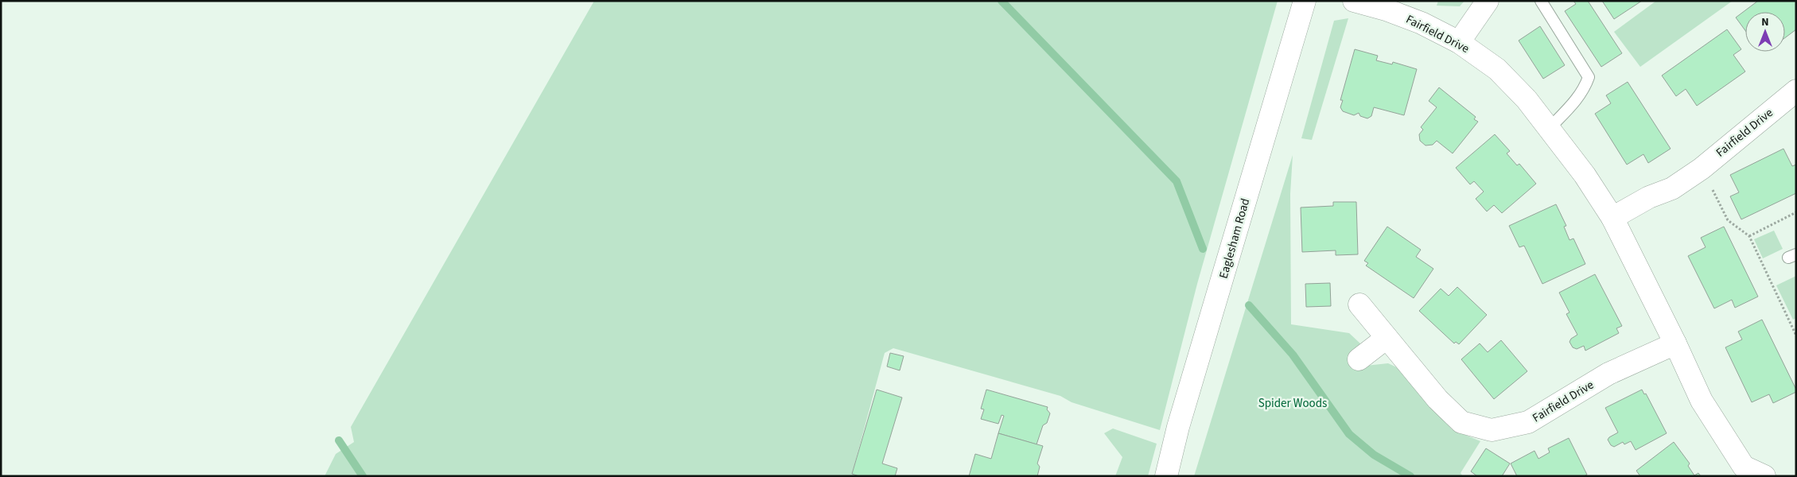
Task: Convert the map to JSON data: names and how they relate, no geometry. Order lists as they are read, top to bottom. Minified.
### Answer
{"streets":{"street":["Fairfield Drive","Eaglesham Road"]},"parks":["Spider Woods"],"north":"top"}
